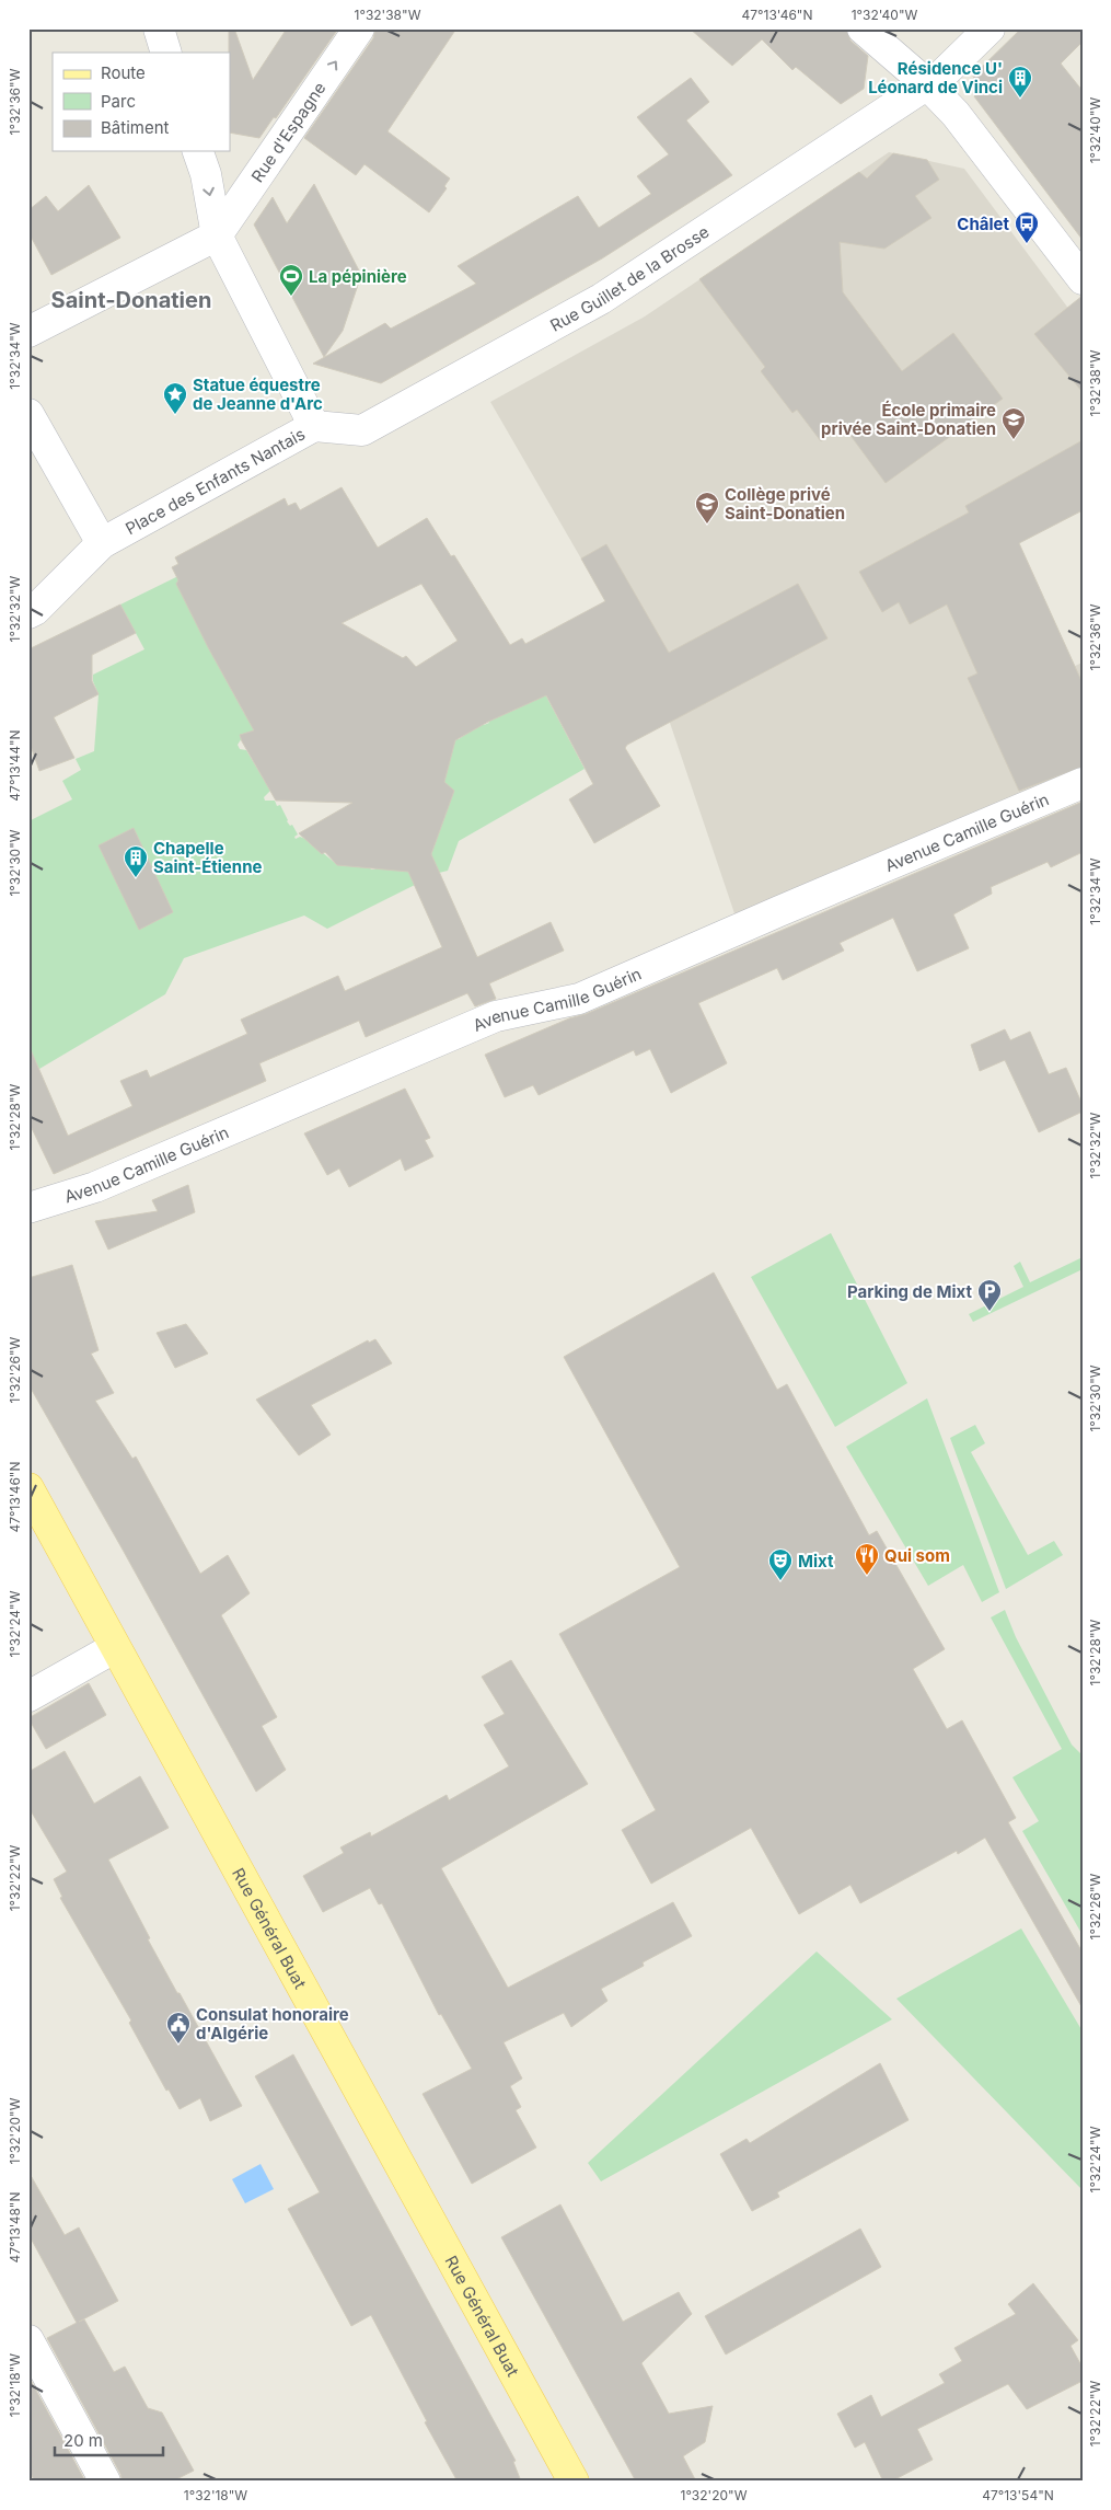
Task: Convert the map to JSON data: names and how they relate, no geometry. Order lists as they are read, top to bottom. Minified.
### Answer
{"streets":{"main road":["Rue Général Buat"],"street":["Rue d'Espagne","Rue Guillet de la Brosse","Place des Enfants Nantais","Avenue Camille Guérin"]},"crossings":[["Rue d'Espagne","Place des Enfants Nantais"],["Rue Guillet de la Brosse","Place des Enfants Nantais"]],"one_way":["Rue d'Espagne"],"districts":["Saint-Donatien"],"places":{"building":["Résidence U' Léonard de Vinci","Chapelle Saint-Étienne"],"bus stop":["Châlet"],"sports":["La pépinière"],"place":["Statue équestre de Jeanne d'Arc"],"school or university":["École primaire privée Saint-Donatien","Collège privé Saint-Donatien"],"parking":["Parking de Mixt"],"restaurant":["Qui som"],"theatre":["Mixt"],"public building":["Consulat honoraire d'Algérie"]},"legend":["Route","Parc","Bâtiment"],"scale_bar":"20 m","coordinates":["1°32'38\"W","47°13'46\"N","1°32'40\"W","1°32'36\"W","1°32'34\"W","1°32'32\"W","47°13'44\"N","1°32'30\"W","1°32'28\"W","1°32'26\"W","1°32'24\"W","1°32'22\"W","1°32'20\"W","47°13'48\"N","1°32'18\"W","47°13'54\"N"]}
